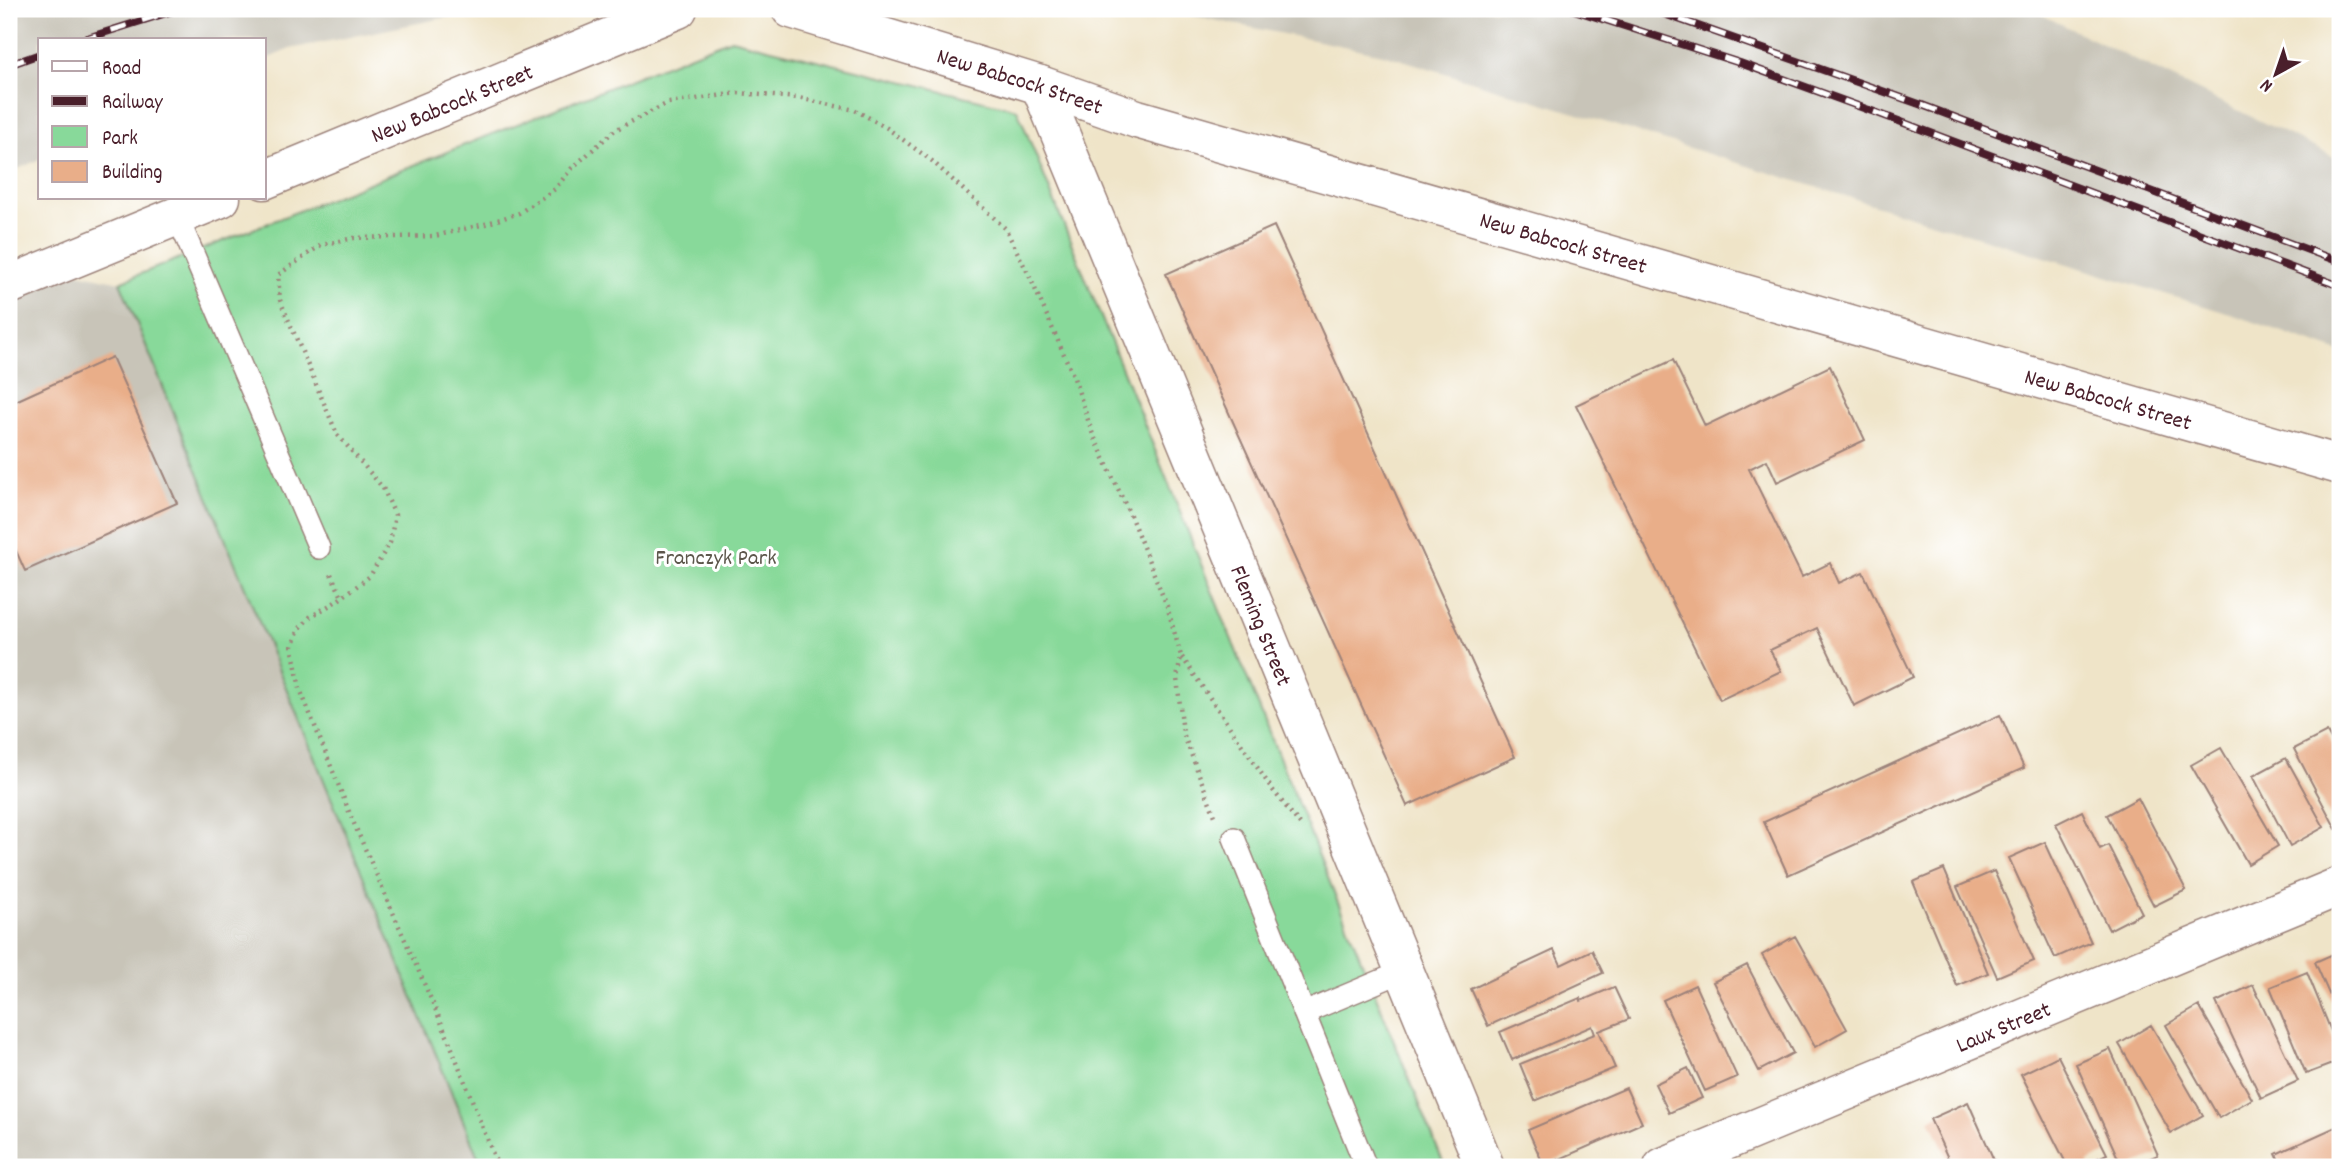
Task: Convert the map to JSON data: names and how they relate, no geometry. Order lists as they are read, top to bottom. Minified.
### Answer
{"streets":{"street":["New Babcock Street","Fleming Street","Laux Street"]},"crossings":[["New Babcock Street","Fleming Street"]],"parks":["Franczyk Park"],"legend":["Road","Railway","Park","Building"],"north":"bottom left"}
